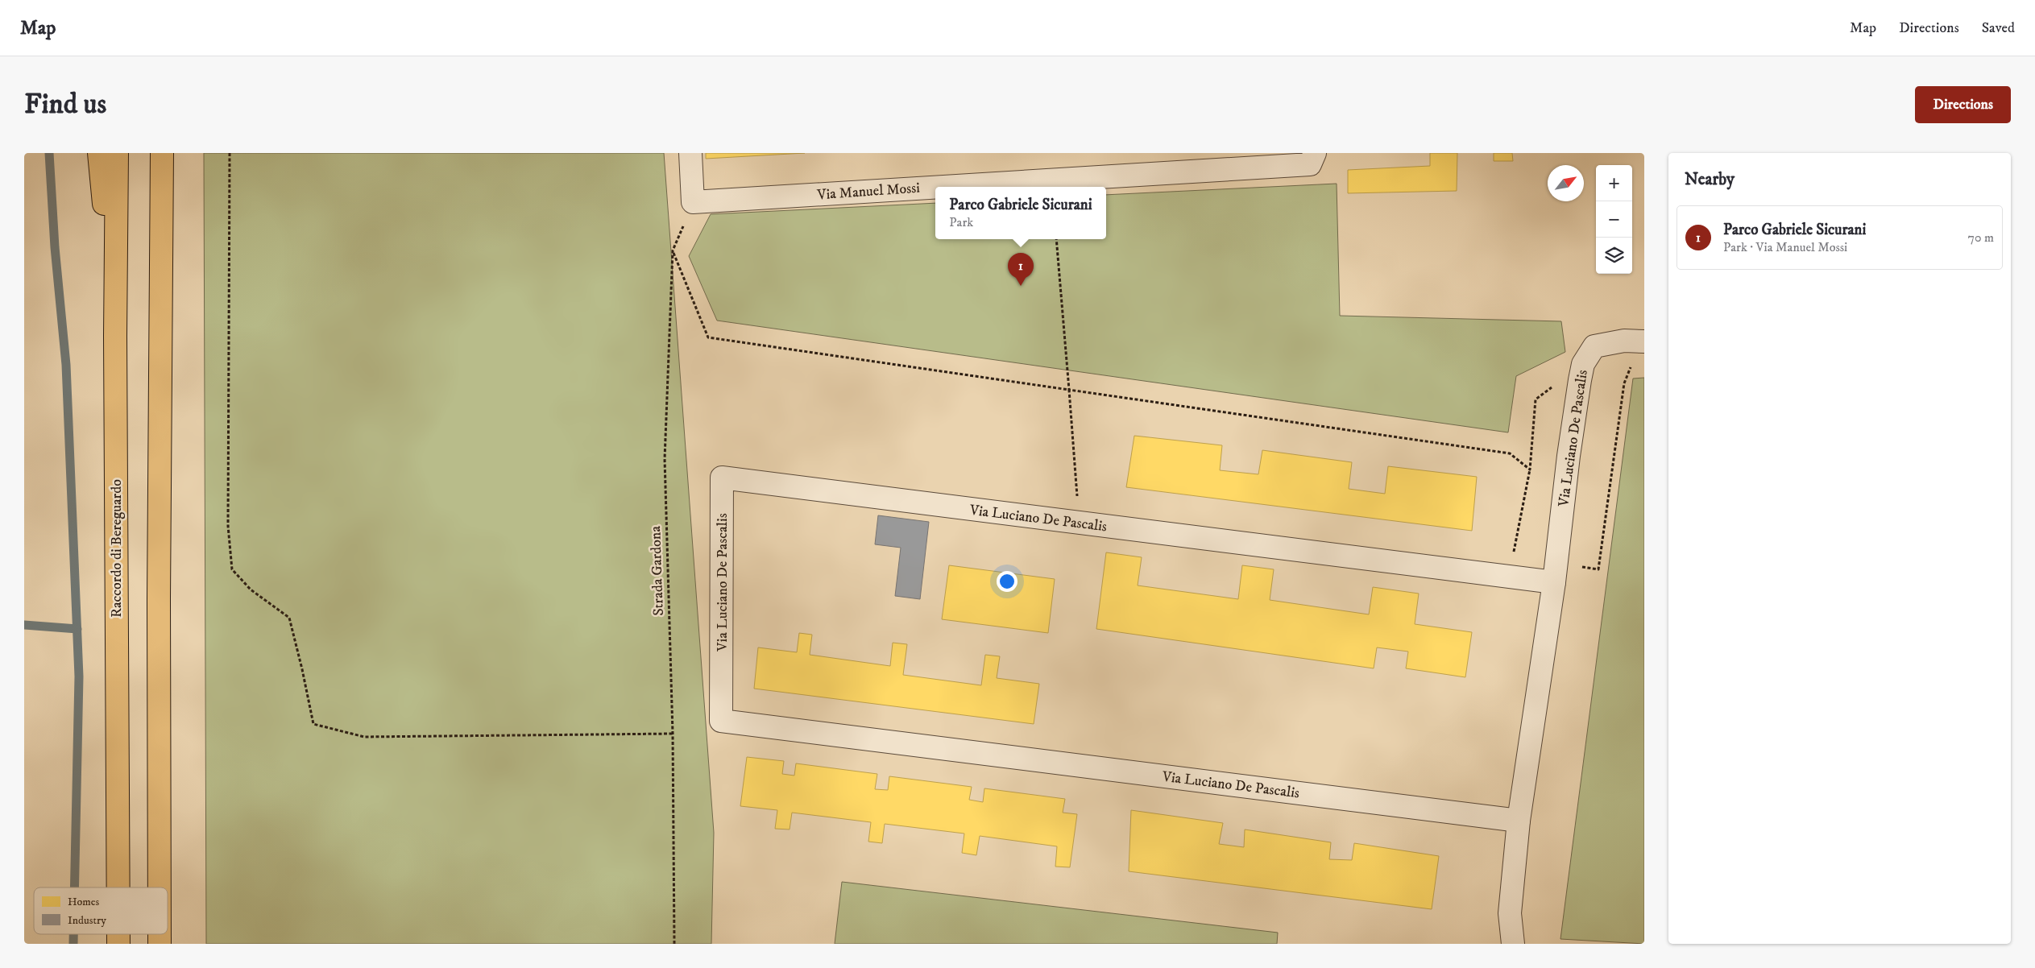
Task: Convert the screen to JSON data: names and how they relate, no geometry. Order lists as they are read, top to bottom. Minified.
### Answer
{"streets":{"highway":["Raccordo di Bereguardo"],"street":["Via Manuel Mossi","Via Luciano De Pascalis"],"path":["Strada Gardona"]},"crossings":[["Via Manuel Mossi","Strada Gardona"]],"legend":["Homes","Industry"],"north":"top right","page":{"header":"Map","nav":["Map","Directions","Saved"],"buttons":"Directions","title":"Find us","heading":"Nearby","map_buttons":["+","−"],"popup":["Parco Gabriele Sicurani","Park"],"list":[{"mark":"1","name":"Parco Gabriele Sicurani","note":"Park · Via Manuel Mossi","value":"70 m"}],"pins":"1"}}
